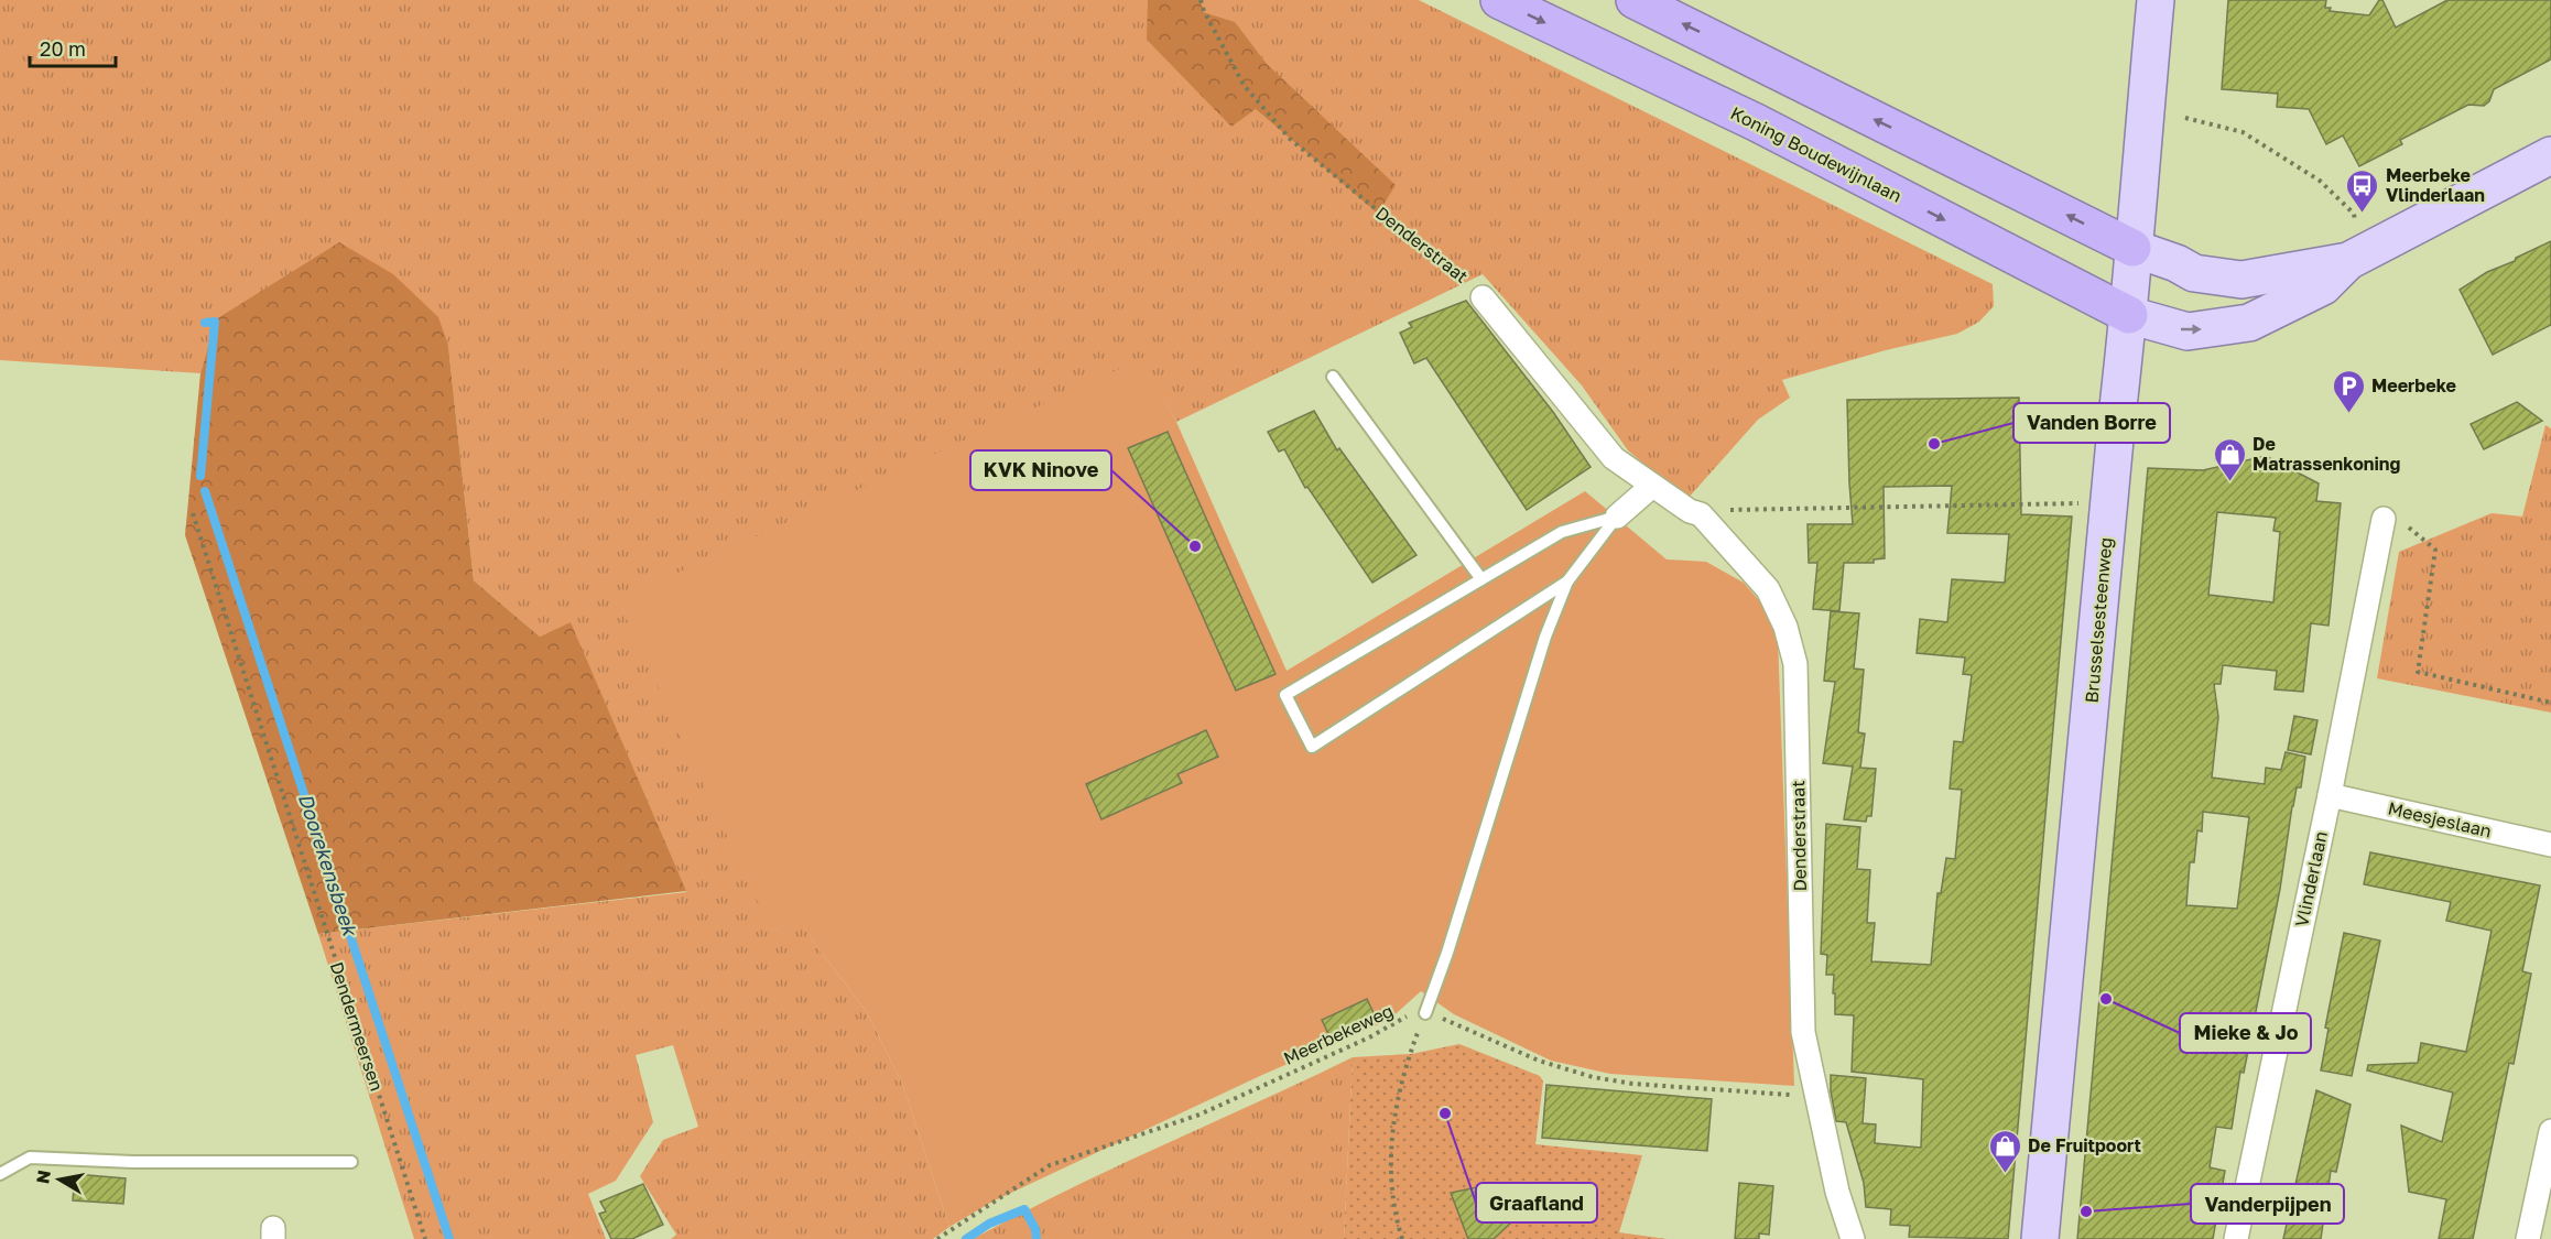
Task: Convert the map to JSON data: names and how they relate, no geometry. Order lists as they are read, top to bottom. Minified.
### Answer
{"streets":{"highway":["Koning Boudewijnlaan"],"main road":["Brusselsesteenweg"],"street":["Denderstraat","Meesjeslaan","Vlinderlaan"],"path":["Dendermeersen","Meerbekeweg"]},"crossings":[["Koning Boudewijnlaan","Brusselsesteenweg"],["Meesjeslaan","Vlinderlaan"]],"water":["Doorekensbeek"],"places":{"bus stop":["Meerbeke Vlinderlaan"],"parking":["Meerbeke"],"other":["Vanden Borre","KVK Ninove","Mieke & Jo","Graafland","Vanderpijpen"],"shop":["De Matrassenkoning","De Fruitpoort"]},"scale_bar":"20 m","north":"left"}
